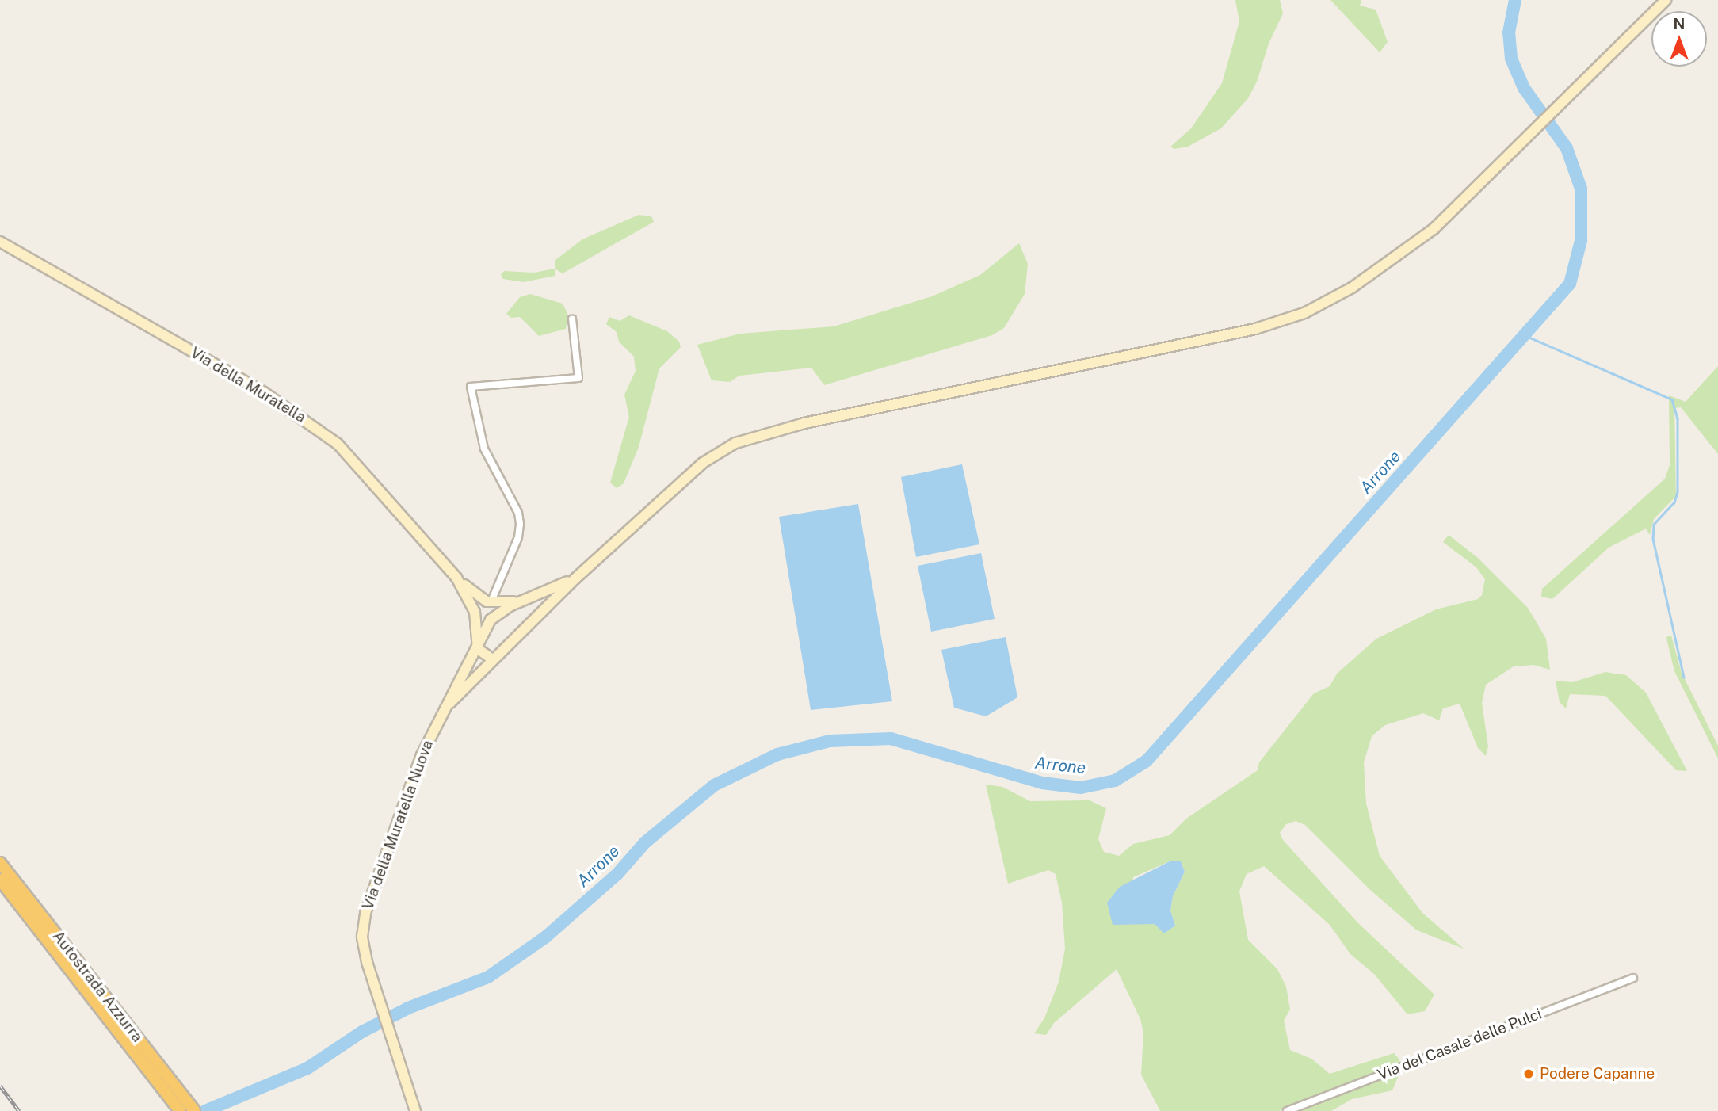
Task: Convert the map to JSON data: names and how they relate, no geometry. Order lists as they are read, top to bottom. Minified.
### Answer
{"streets":{"highway":["Autostrada Azzurra"],"street":["Via della Muratella","Via della Muratella Nuova","Via del Casale delle Pulci"]},"crossings":[["Via della Muratella","Via della Muratella Nuova"]],"water":["Arrone"],"places":["Podere Capanne"],"north":"top"}
